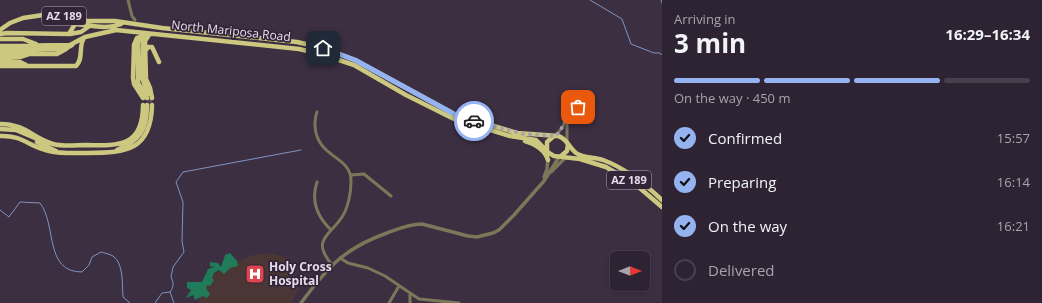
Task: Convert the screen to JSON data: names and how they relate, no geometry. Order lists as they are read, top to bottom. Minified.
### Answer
{"streets":{"highway":["AZ 189","North Mariposa Road"]},"crossings":[["AZ 189","North Mariposa Road"]],"places":{"hospital":["Holy Cross Hospital"]},"north":"right","page":{"heading":["3 min","Arriving in","16:29–16:34"],"bar":"On the way · 450 m","list":[["Confirmed","15:57"],["Preparing","16:14"],["On the way","16:21"],"Delivered"]}}
